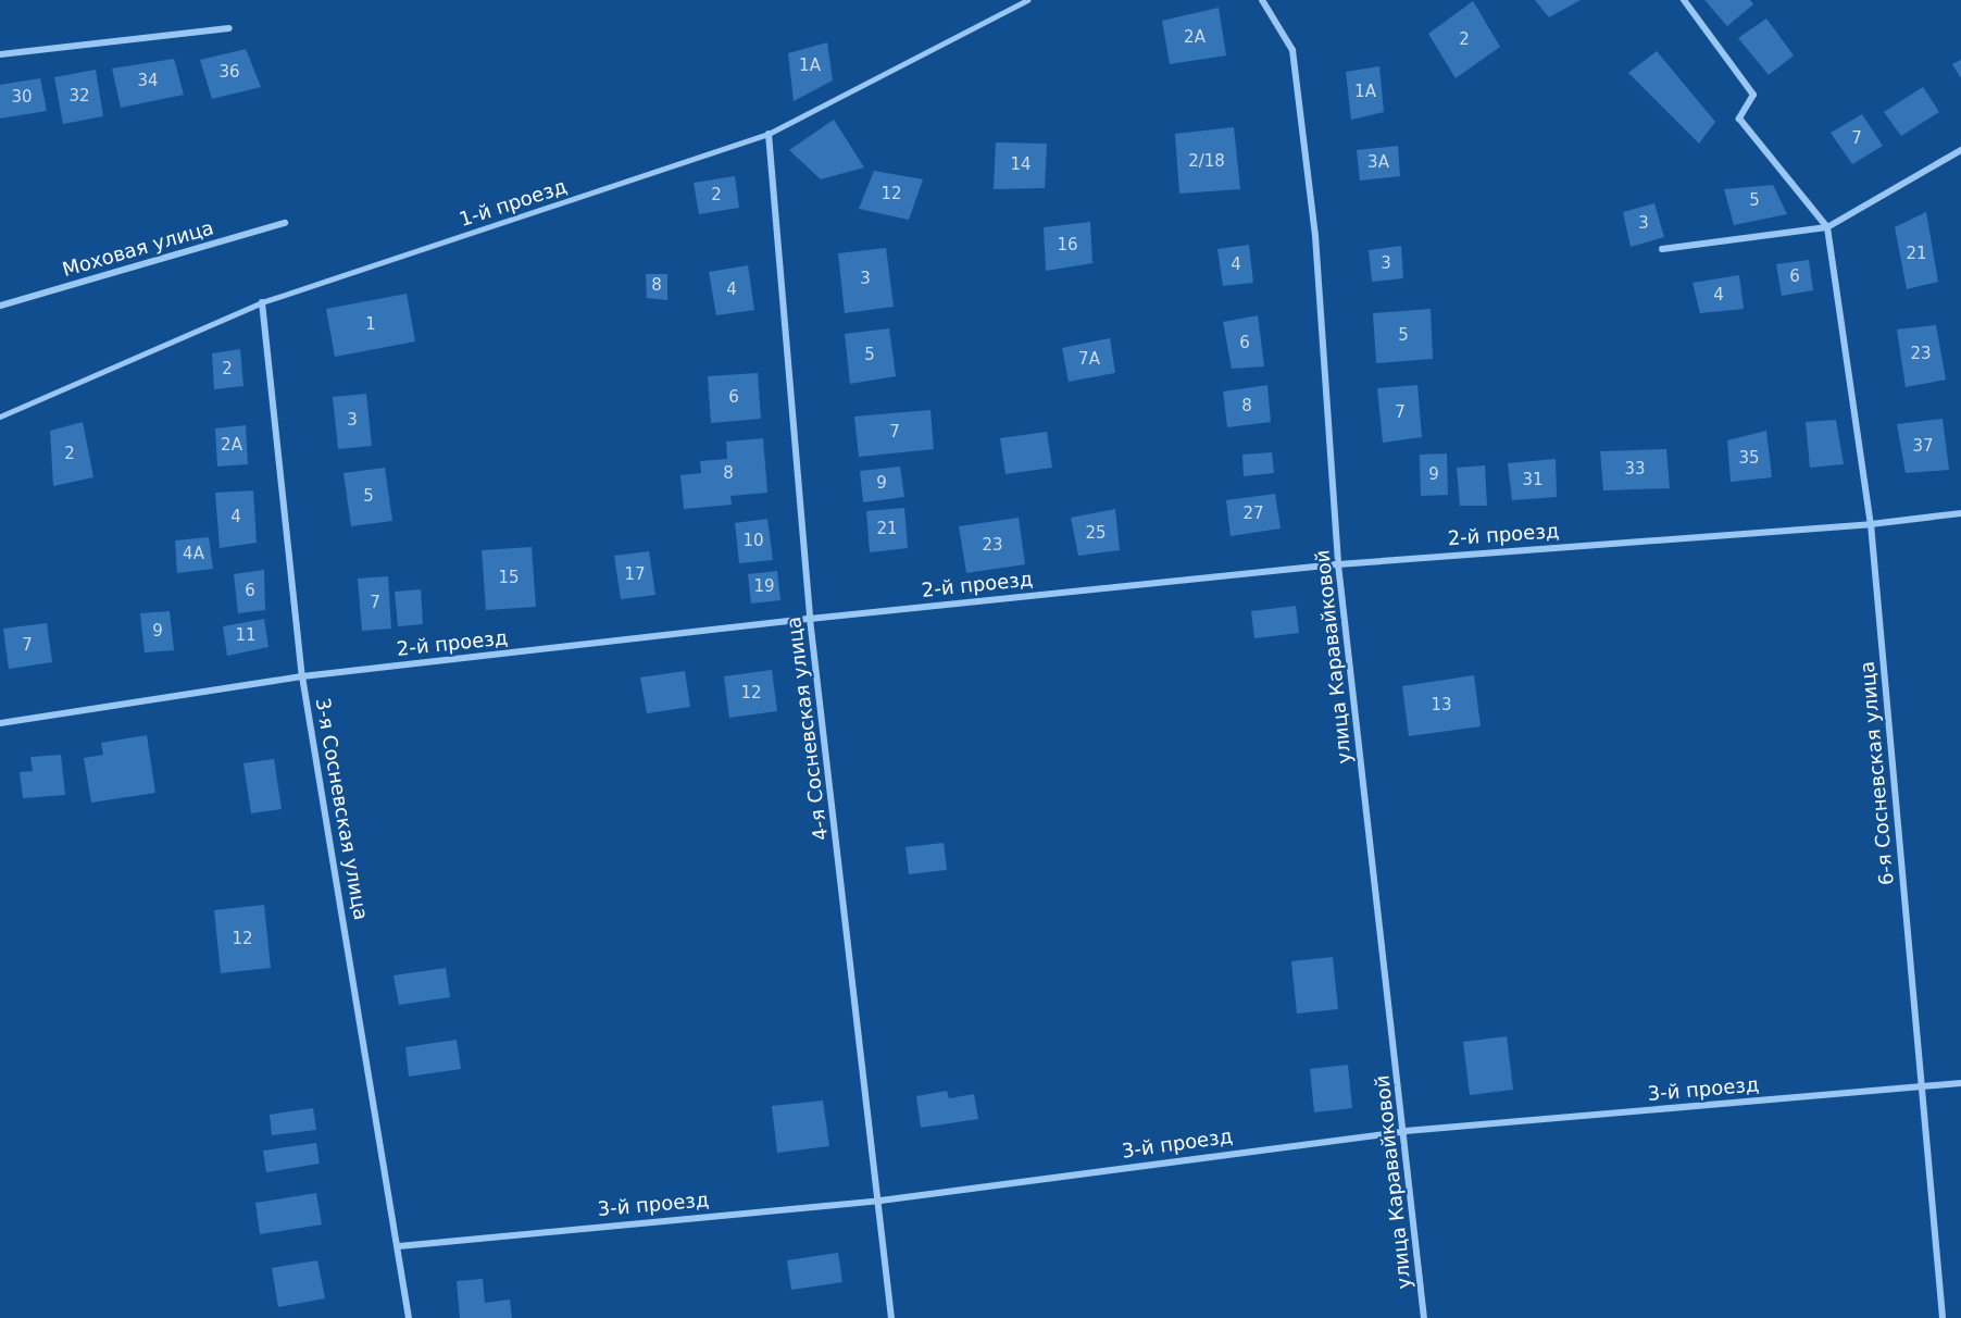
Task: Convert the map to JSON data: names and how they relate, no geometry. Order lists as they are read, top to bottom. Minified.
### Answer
{"streets":{"street":["Моховая улица","2-й проезд","улица Каравайковой","4-я Сосневская улица","6-я Сосневская улица","3-я Сосневская улица","3-й проезд"],"lane":["1-й проезд"]},"crossings":[["1-й проезд","4-я Сосневская улица"],["1-й проезд","3-я Сосневская улица"],["2-й проезд","улица Каравайковой"],["2-й проезд","4-я Сосневская улица"],["2-й проезд","6-я Сосневская улица"],["2-й проезд","3-я Сосневская улица"],["улица Каравайковой","3-й проезд"],["4-я Сосневская улица","3-й проезд"],["6-я Сосневская улица","3-й проезд"],["3-я Сосневская улица","3-й проезд"]],"house_numbers":["2А","2","1А","36","34","1А","32","30","7","2/18","3А","14","12","2","5","3","16","21","3","4","6","3","8","4","4","1","5","6","23","5","7А","2","6","8","7","3","7","2А","37","2","35","33","8","9","31","9","5","27","4","21","25","10","23","4А","17","15","19","6","7","9","11","7","12","13","12"]}
